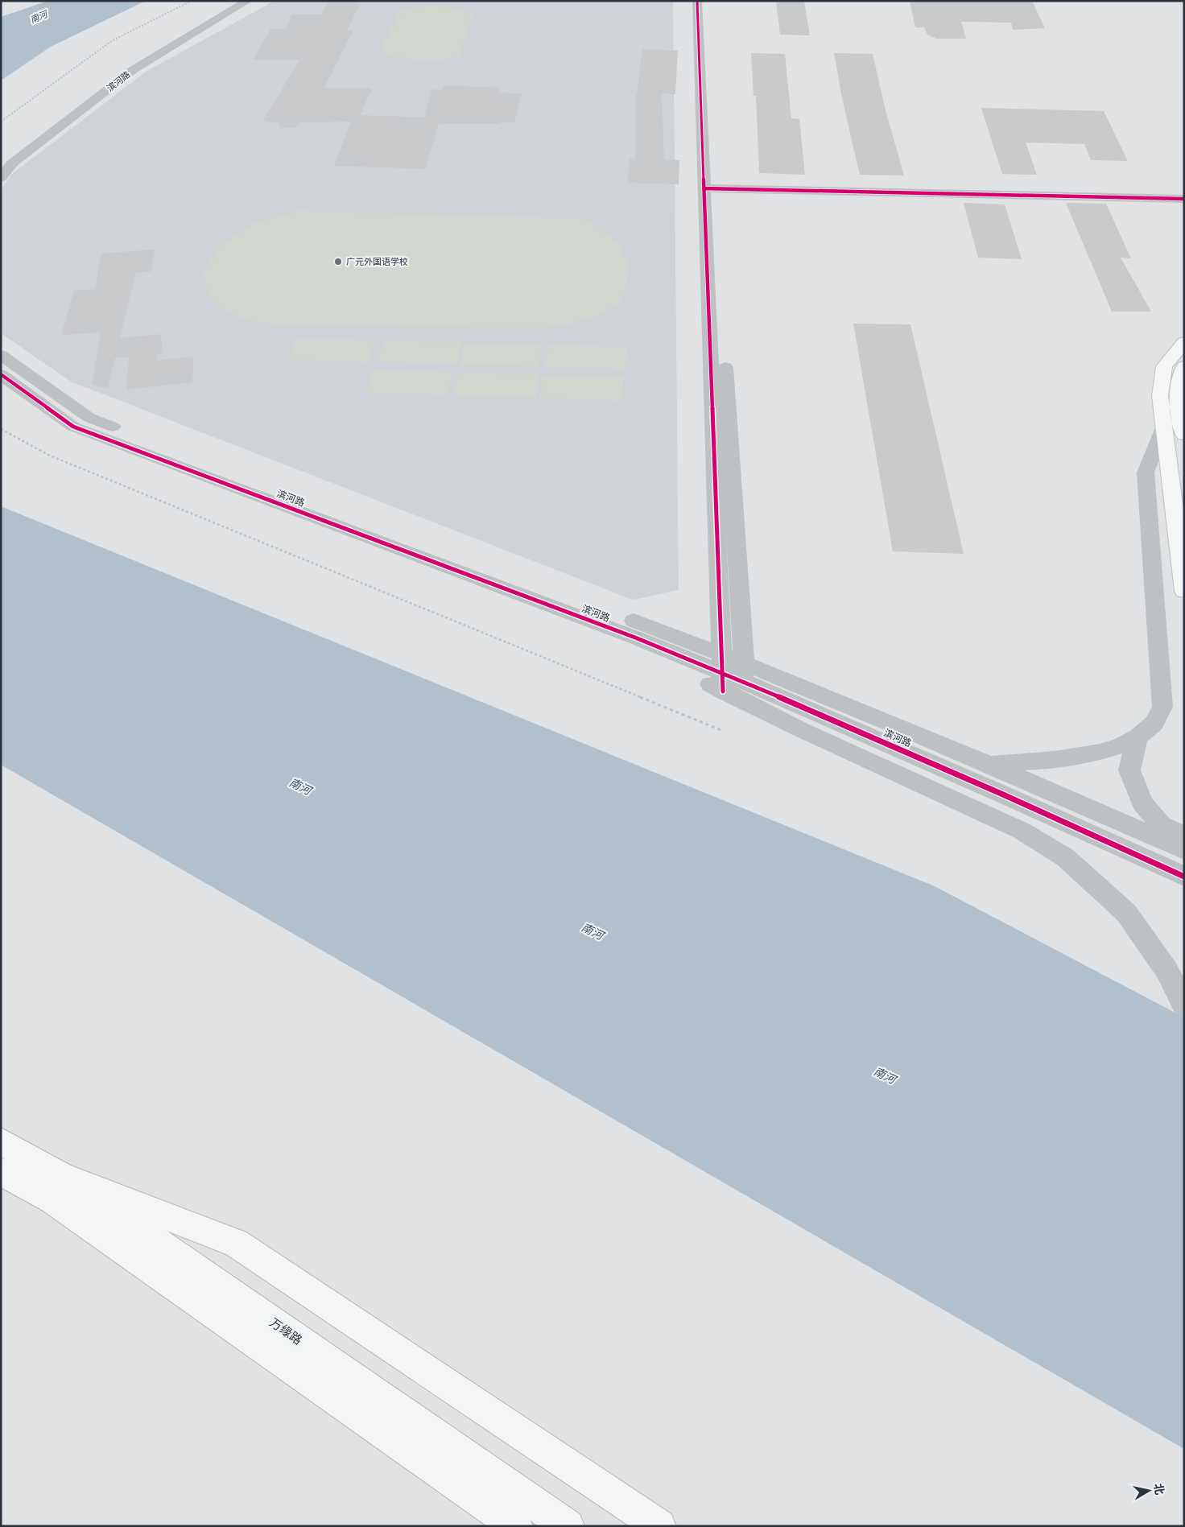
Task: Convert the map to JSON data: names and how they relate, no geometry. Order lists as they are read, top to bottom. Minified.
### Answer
{"streets":{"main road":["万缘路"],"street":["滨河路"]},"water":["南河"],"places":["广元外国语学校"],"north":"right"}
